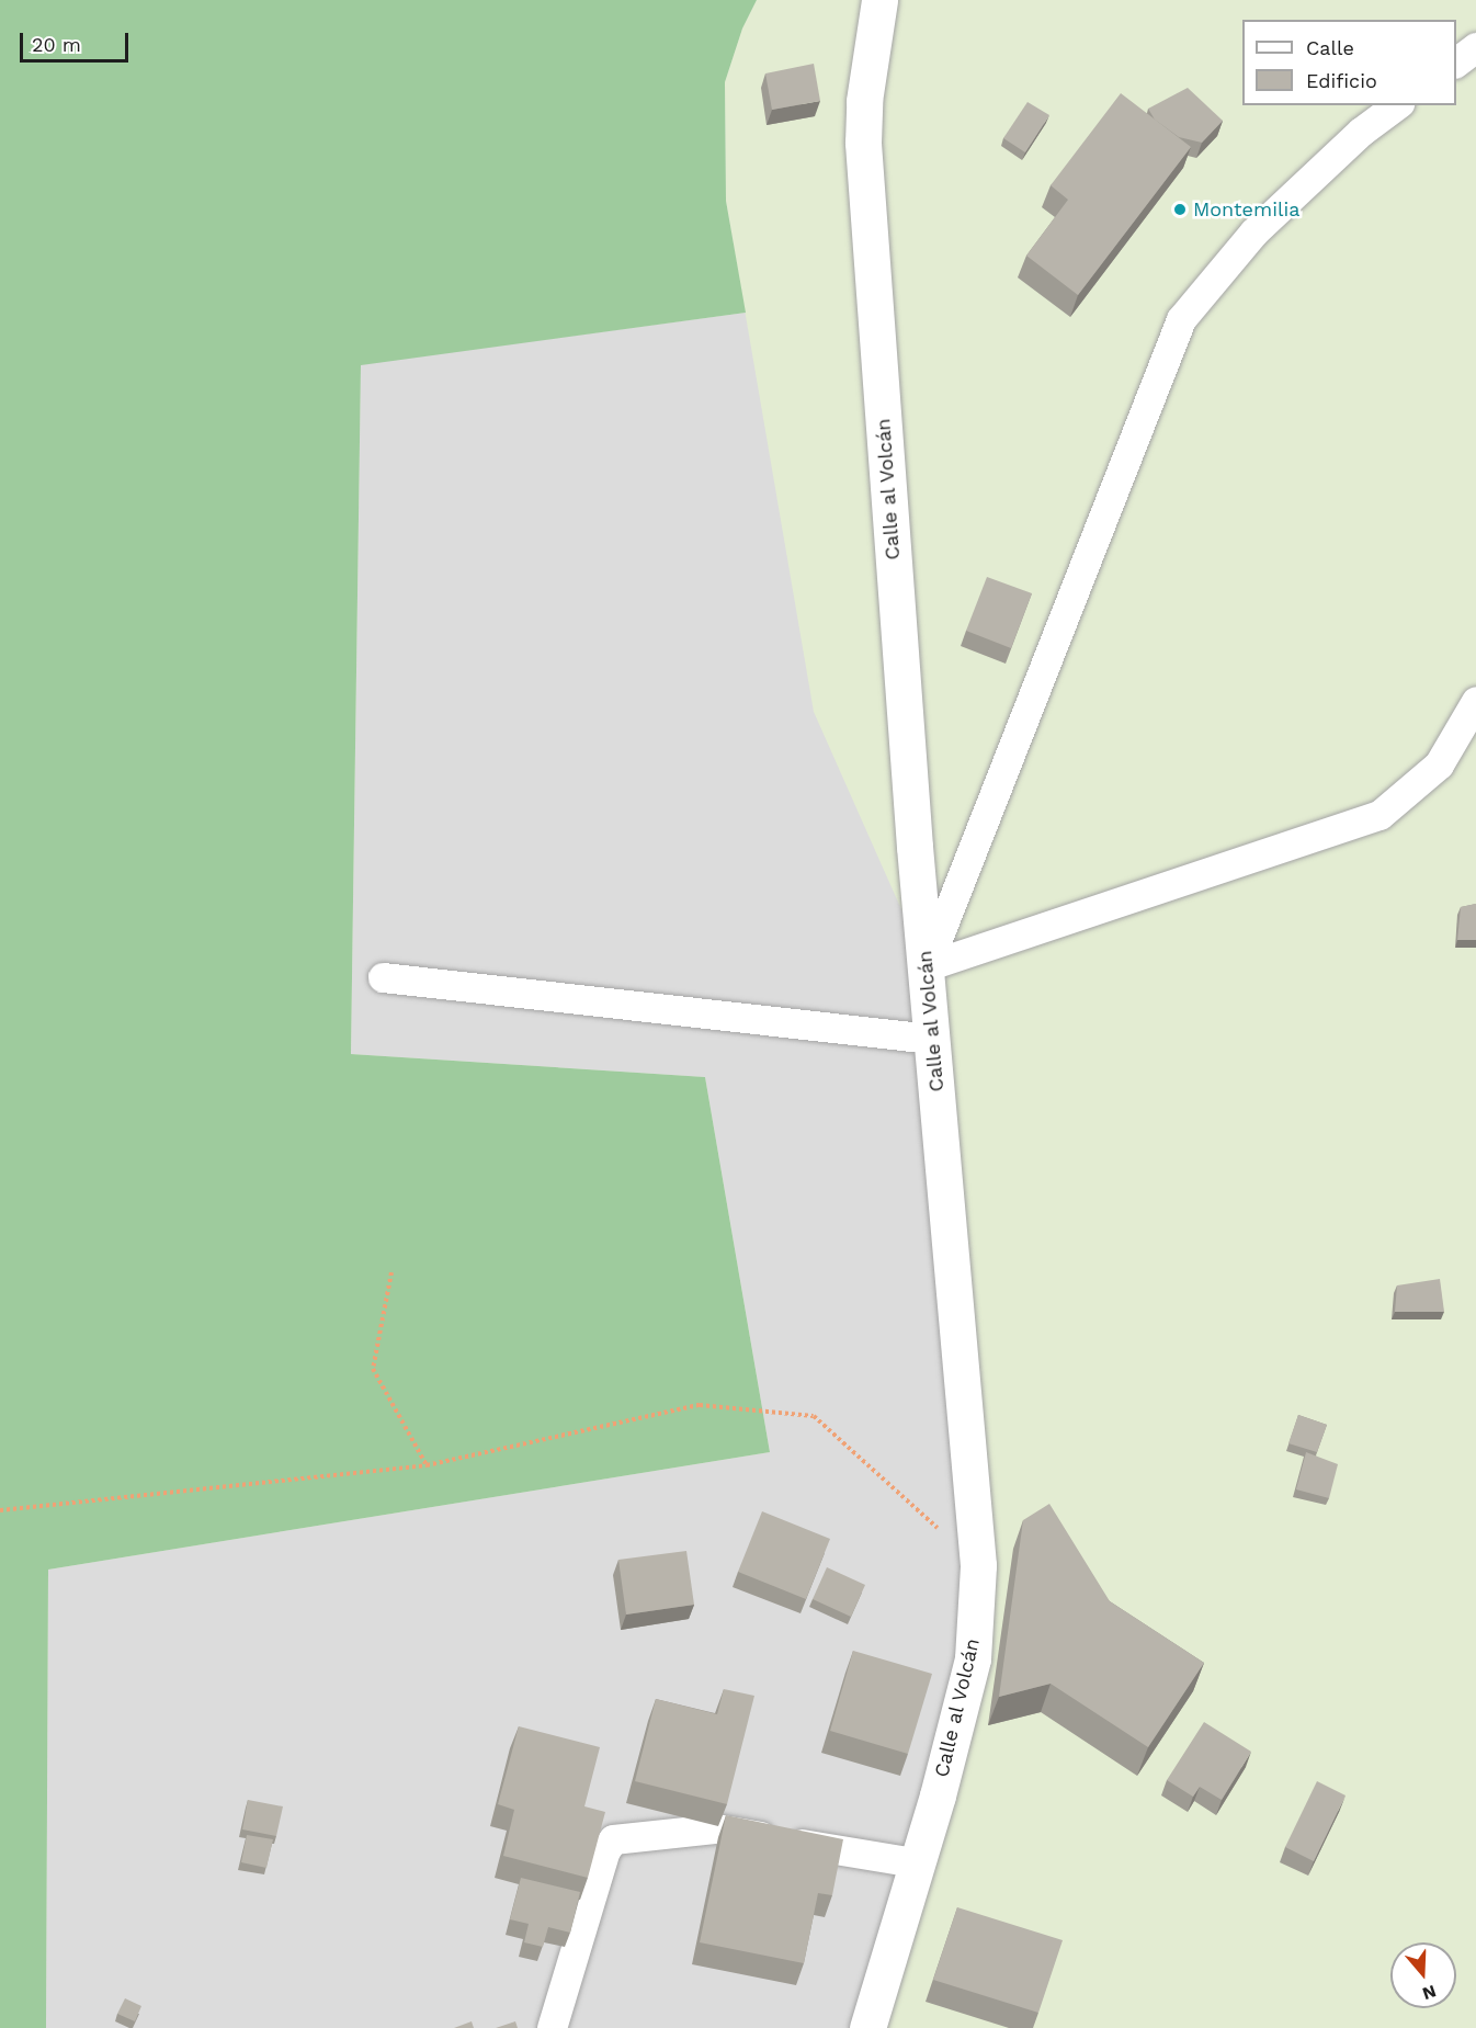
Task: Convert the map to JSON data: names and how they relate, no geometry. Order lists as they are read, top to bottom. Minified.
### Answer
{"streets":{"street":["Calle al Volcán"]},"places":["Montemilia"],"legend":["Calle","Edificio"],"scale_bar":"20 m","north":"bottom"}
